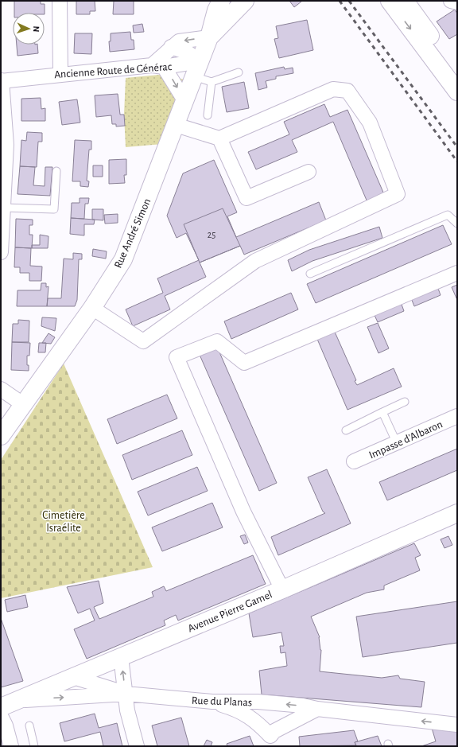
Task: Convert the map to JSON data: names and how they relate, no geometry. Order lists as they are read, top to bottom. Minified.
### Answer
{"streets":{"street":["Ancienne Route de Générac","Rue André Simon","Impasse d'Albaron","Avenue Pierre Gamel","Rue du Planas"]},"crossings":[["Ancienne Route de Générac","Rue André Simon"],["Avenue Pierre Gamel","Rue du Planas"]],"parks":["Cimetière Israélite"],"house_numbers":["25"],"north":"right"}
